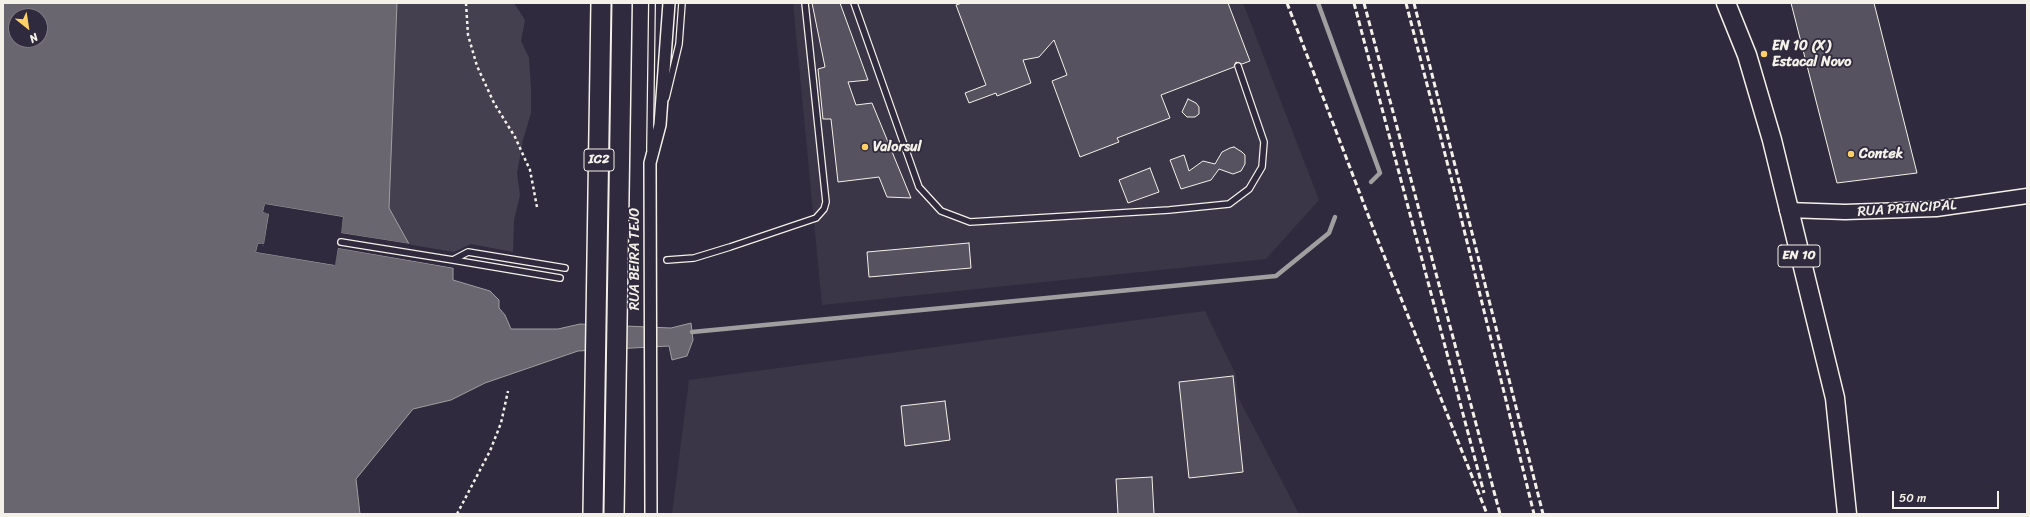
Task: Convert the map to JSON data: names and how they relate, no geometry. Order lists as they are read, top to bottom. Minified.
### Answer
{"streets":{"highway":["IC2"],"main road":["EN 10"],"street":["RUA PRINCIPAL","RUA BEIRA TEJO"]},"crossings":[["RUA PRINCIPAL","EN 10"]],"places":["EN 10 (X) Estacal Novo","Valorsul","Contek"],"scale_bar":"50 m","north":"bottom right"}
